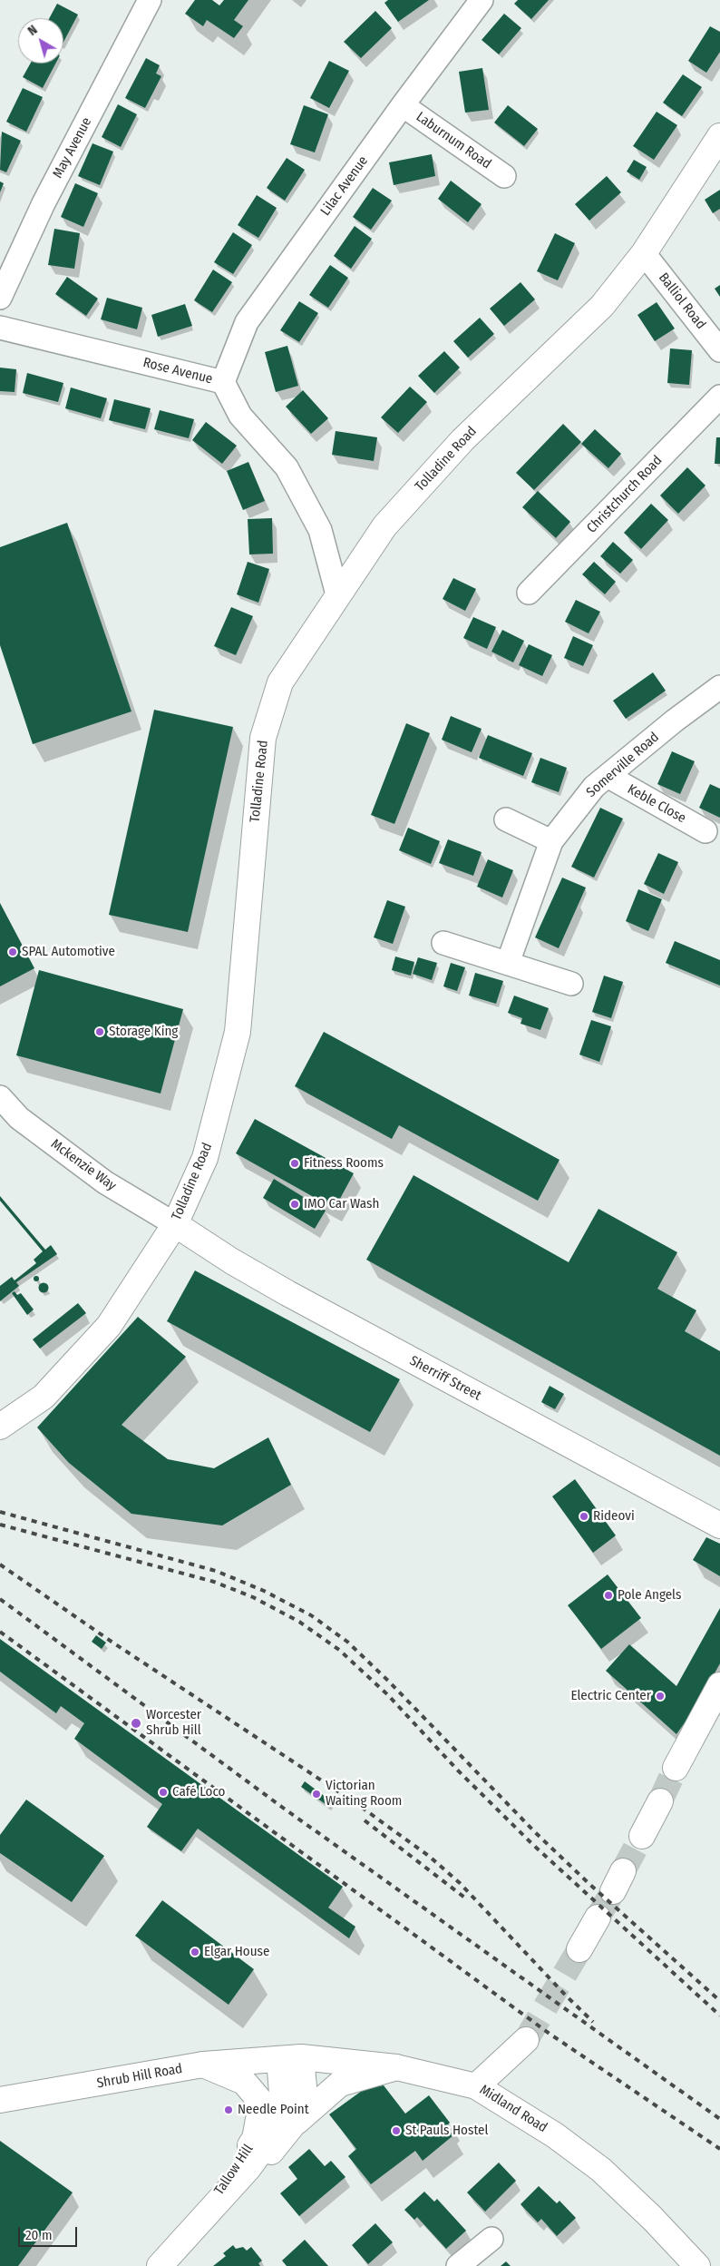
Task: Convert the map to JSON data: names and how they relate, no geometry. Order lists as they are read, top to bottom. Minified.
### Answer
{"streets":{"main road":["Tolladine Road","Sherriff Street","Shrub Hill Road","Midland Road","Tallow Hill"],"street":["Laburnum Road","May Avenue","Lilac Avenue","Balliol Road","Rose Avenue","Christchurch Road","Somerville Road","Keble Close","Mckenzie Way"]},"crossings":[["Laburnum Road","Lilac Avenue"],["Lilac Avenue","Rose Avenue"],["Balliol Road","Tolladine Road"],["Rose Avenue","Tolladine Road"],["Tolladine Road","Mckenzie Way"],["Tolladine Road","Sherriff Street"],["Somerville Road","Keble Close"],["Mckenzie Way","Sherriff Street"],["Shrub Hill Road","Midland Road"],["Shrub Hill Road","Tallow Hill"],["Midland Road","Tallow Hill"]],"places":["SPAL Automotive","Storage King","Fitness Rooms","IMO Car Wash","Rideovi","Pole Angels","Electric Center","Worcester Shrub Hill","Café Loco","Victorian Waiting Room","Elgar House","Needle Point","St Pauls Hostel"],"scale_bar":"20 m","north":"top left"}
